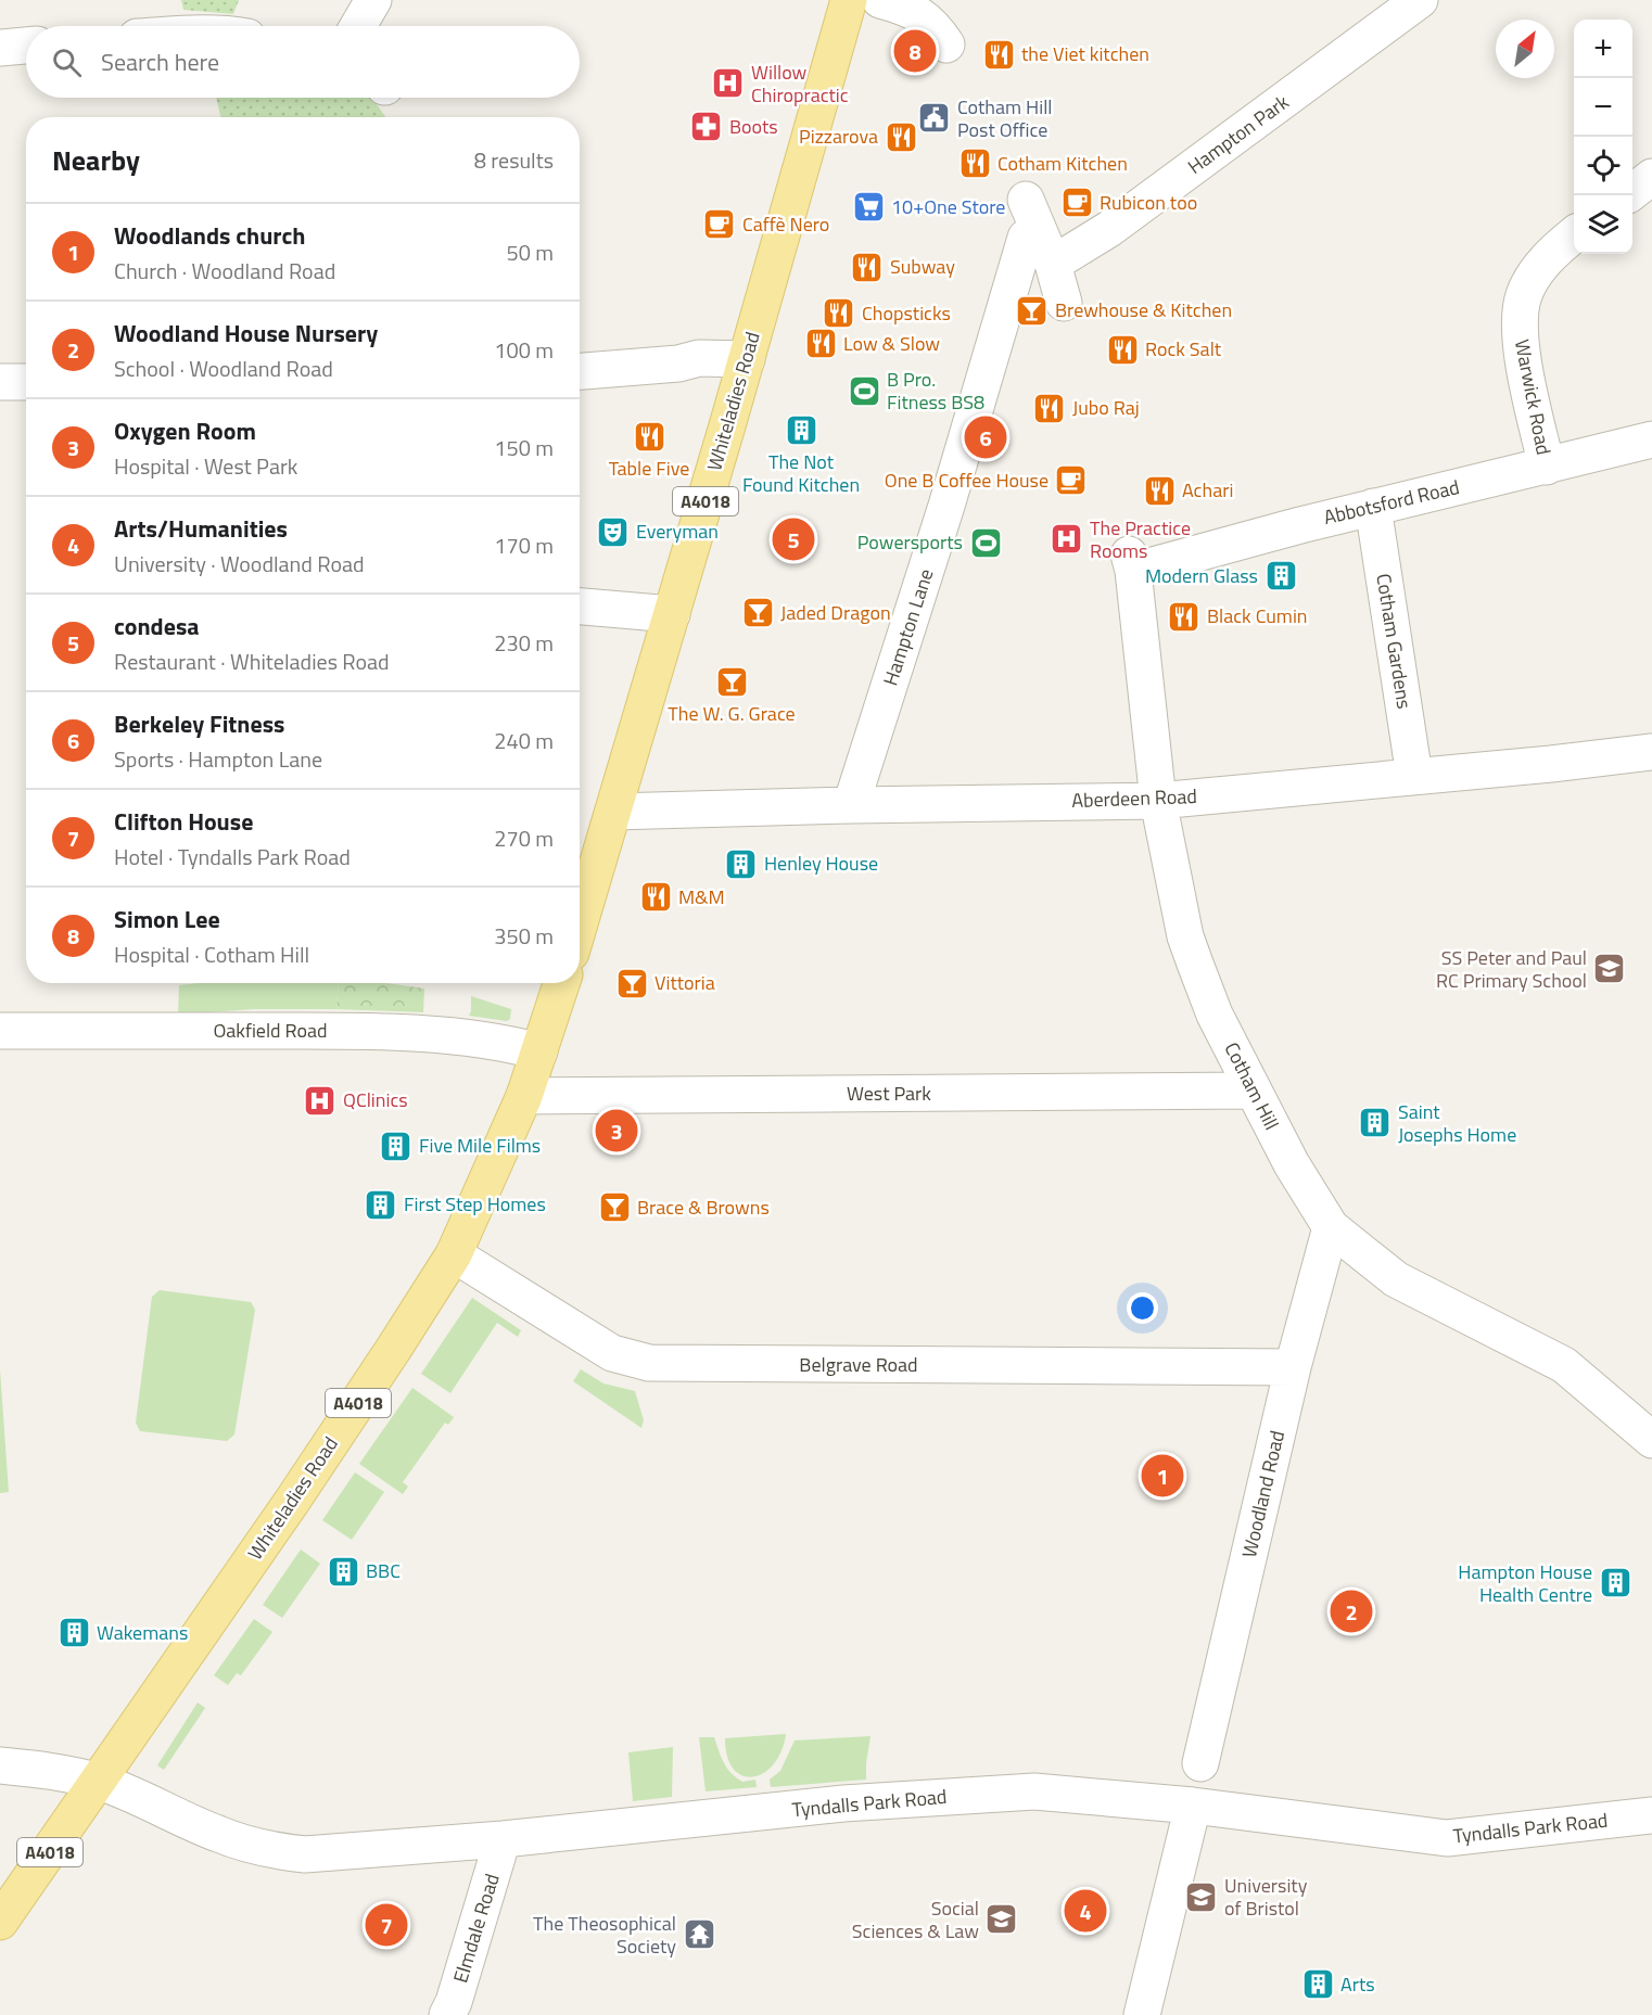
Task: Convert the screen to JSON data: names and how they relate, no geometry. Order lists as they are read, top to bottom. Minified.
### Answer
{"streets":{"main road":["Whiteladies Road","A4018"],"street":["Hampton Park","Warwick Road","Abbotsford Road","Hampton Lane","Cotham Gardens","Aberdeen Road","Oakfield Road","Cotham Hill","West Park","Belgrave Road","Woodland Road","Tyndalls Park Road","Elmdale Road"]},"crossings":[["Hampton Park","Hampton Lane"],["Warwick Road","Abbotsford Road"],["Whiteladies Road","Aberdeen Road"],["Whiteladies Road","Oakfield Road"],["Whiteladies Road","West Park"],["Whiteladies Road","Belgrave Road"],["Whiteladies Road","Tyndalls Park Road"],["Abbotsford Road","Cotham Gardens"],["Abbotsford Road","Cotham Hill"],["Hampton Lane","Aberdeen Road"],["Cotham Gardens","Aberdeen Road"],["Aberdeen Road","Cotham Hill"],["Cotham Hill","West Park"],["Cotham Hill","Woodland Road"],["Belgrave Road","Woodland Road"],["Tyndalls Park Road","Elmdale Road"]],"places":{"restaurant":["the Viet kitchen","Pizzarova","Cotham Kitchen","Subway","Chopsticks","Low & Slow","Rock Salt","Jubo Raj","Table Five","Achari","Black Cumin","M&M"],"hospital":["Willow Chiropractic","The Practice Rooms","QClinics"],"public building":["Cotham Hill Post Office"],"pharmacy":["Boots"],"cafe":["Rubicon too","Caffè Nero","One B Coffee House"],"supermarket":["10+One Store"],"bar":["Brewhouse & Kitchen","Jaded Dragon","The W. G. Grace","Vittoria","Brace & Browns"],"sports":["B Pro. Fitness BS8","Powersports"],"building":["The Not Found Kitchen","Modern Glass","Henley House","Saint Josephs Home","Five Mile Films","First Step Homes","BBC","Hampton House Health Centre","Wakemans","Arts"],"theatre":["Everyman"],"school or university":["SS Peter and Paul RC Primary School","University of Bristol","Social Sciences & Law"],"temple":["The Theosophical Society"]},"north":"top right","page":{"map_buttons":["+","−"],"search":"Search here","pins":["8","6","5","3","1","2","4","7"],"heading":["Nearby","8 results"],"list":[{"mark":"1","name":"Woodlands church","note":"Church · Woodland Road","value":"50 m"},{"mark":"2","name":"Woodland House Nursery","note":"School · Woodland Road","value":"100 m"},{"mark":"3","name":"Oxygen Room","note":"Hospital · West Park","value":"150 m"},{"mark":"4","name":"Arts/Humanities","note":"University · Woodland Road","value":"170 m"},{"mark":"5","name":"condesa","note":"Restaurant · Whiteladies Road","value":"230 m"},{"mark":"6","name":"Berkeley Fitness","note":"Sports · Hampton Lane","value":"240 m"},{"mark":"7","name":"Clifton House","note":"Hotel · Tyndalls Park Road","value":"270 m"},{"mark":"8","name":"Simon Lee","note":"Hospital · Cotham Hill","value":"350 m"}]}}
